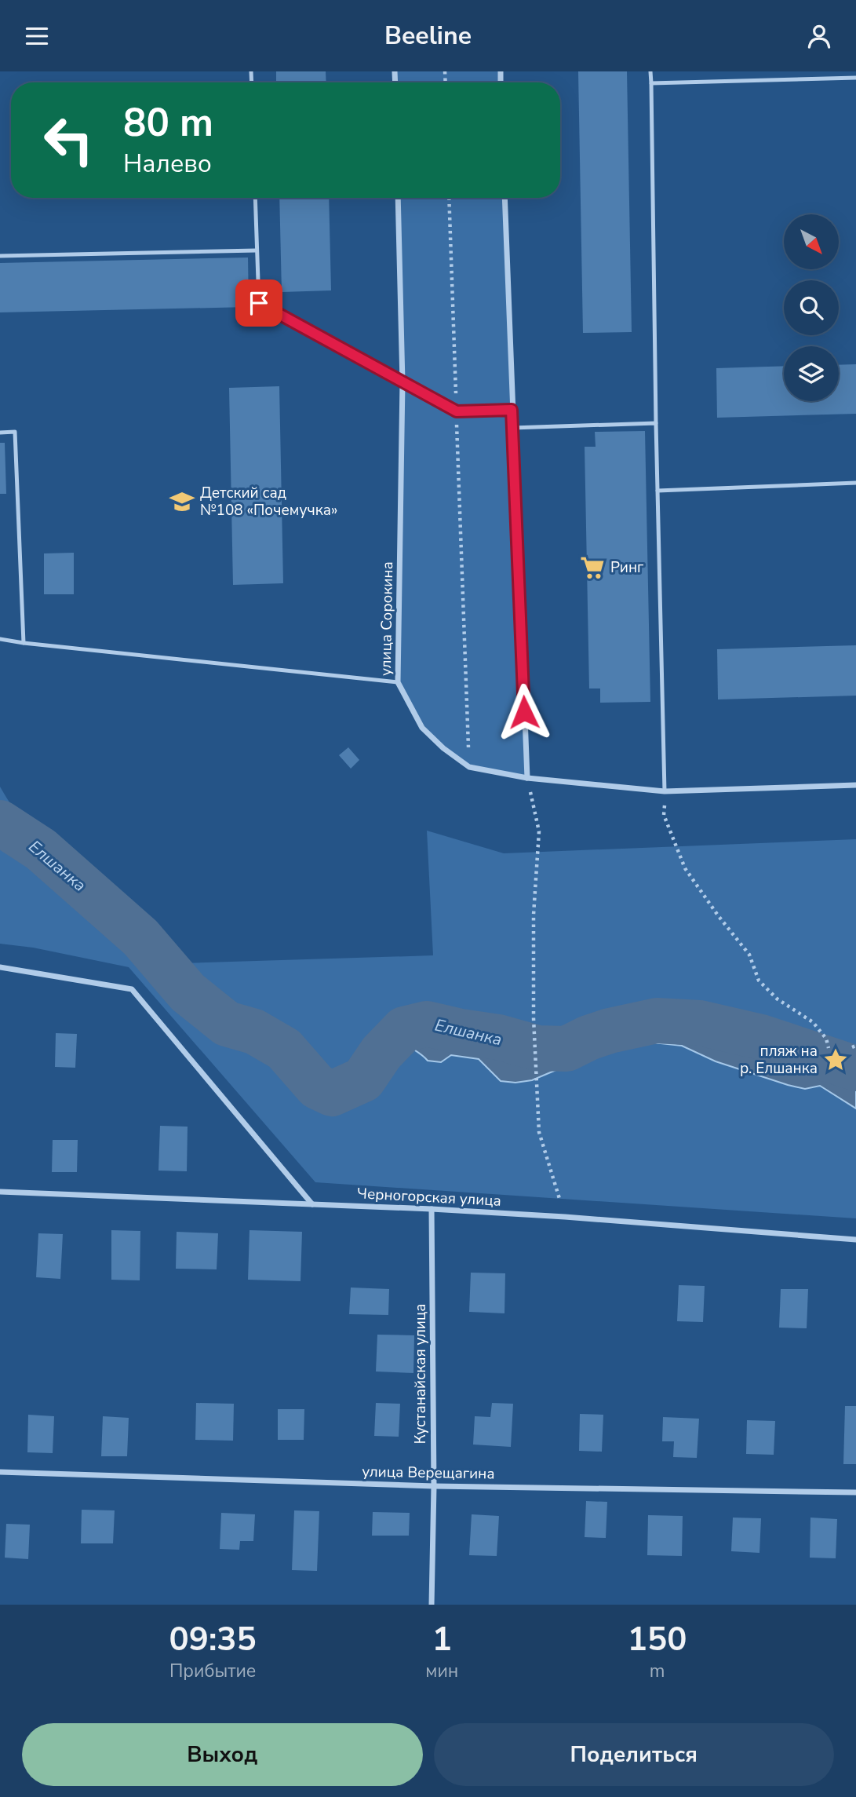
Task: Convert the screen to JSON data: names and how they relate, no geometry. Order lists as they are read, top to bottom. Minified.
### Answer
{"streets":{"street":["улица Сорокина","Черногорская улица","Кустанайская улица","улица Верещагина"]},"crossings":[["Черногорская улица","Кустанайская улица"],["Кустанайская улица","улица Верещагина"]],"water":["Елшанка"],"places":{"school or university":["Детский сад №108 «Почемучка»"],"supermarket":["Ринг"],"place":["пляж на р. Елшанка"]},"north":"bottom right","page":{"header":"Beeline","turn":["80 m","Налево"],"eta":["09:35","Прибытие","1","мин","150","m"],"buttons":["Выход","Поделиться"]}}
